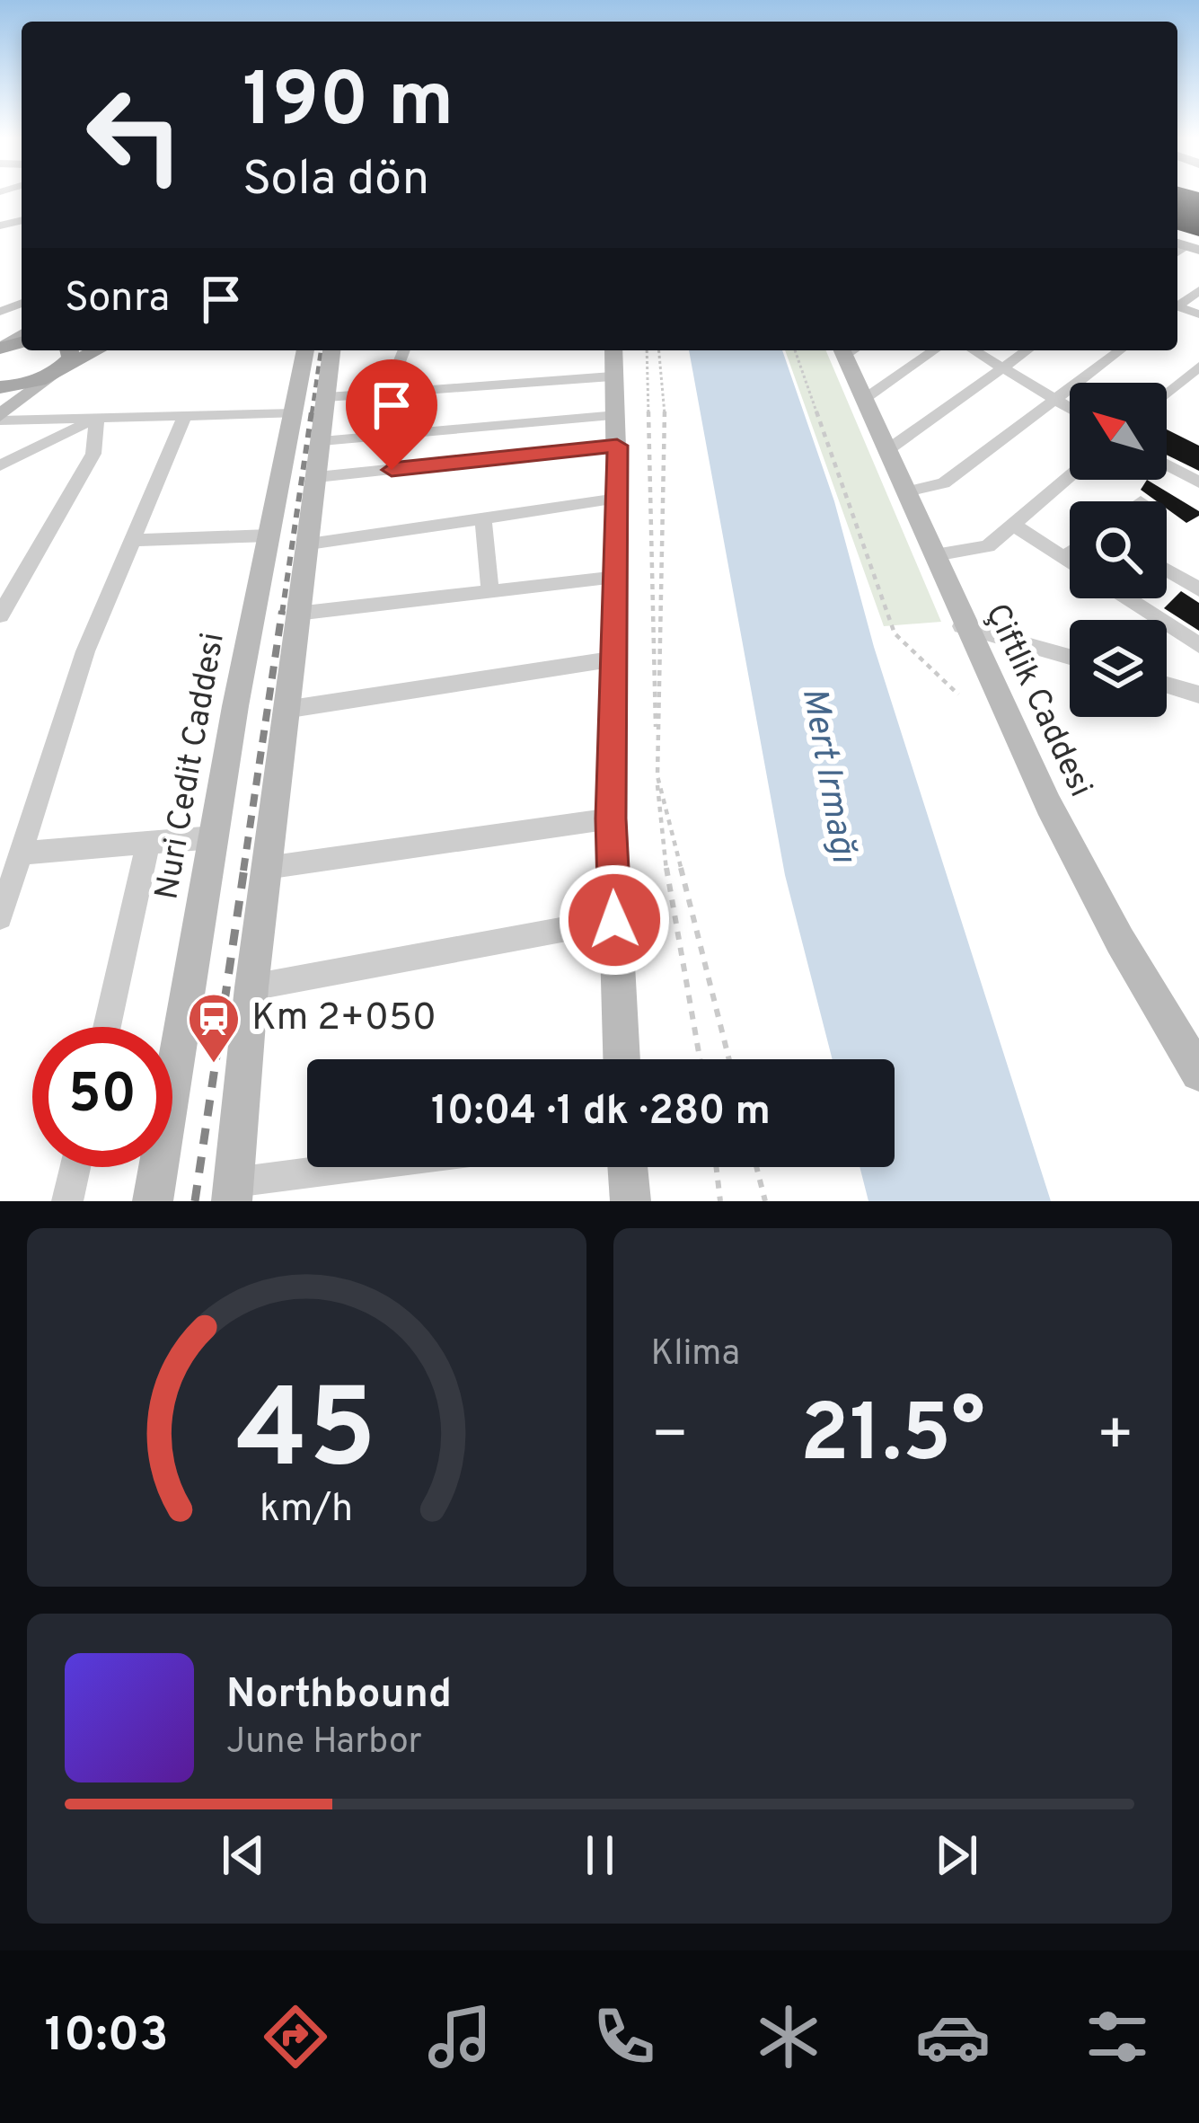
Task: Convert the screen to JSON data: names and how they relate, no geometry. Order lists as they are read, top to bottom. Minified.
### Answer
{"streets":{"main road":["Çiftlik Caddesi","Nuri Cedit Caddesi"]},"water":["Mert Irmağı"],"places":{"station":["Km 2+050"]},"north":"top left","page":{"turn":["190 m","Sola dön"],"then":"Sonra","limit":"50","trip":"10:04 · 1 dk · 280 m","tile":"Klima","heat":["−","21.5°","+"],"song":["Northbound","June Harbor"],"tabs":"10:03","gauge":["45","km/h"]}}
